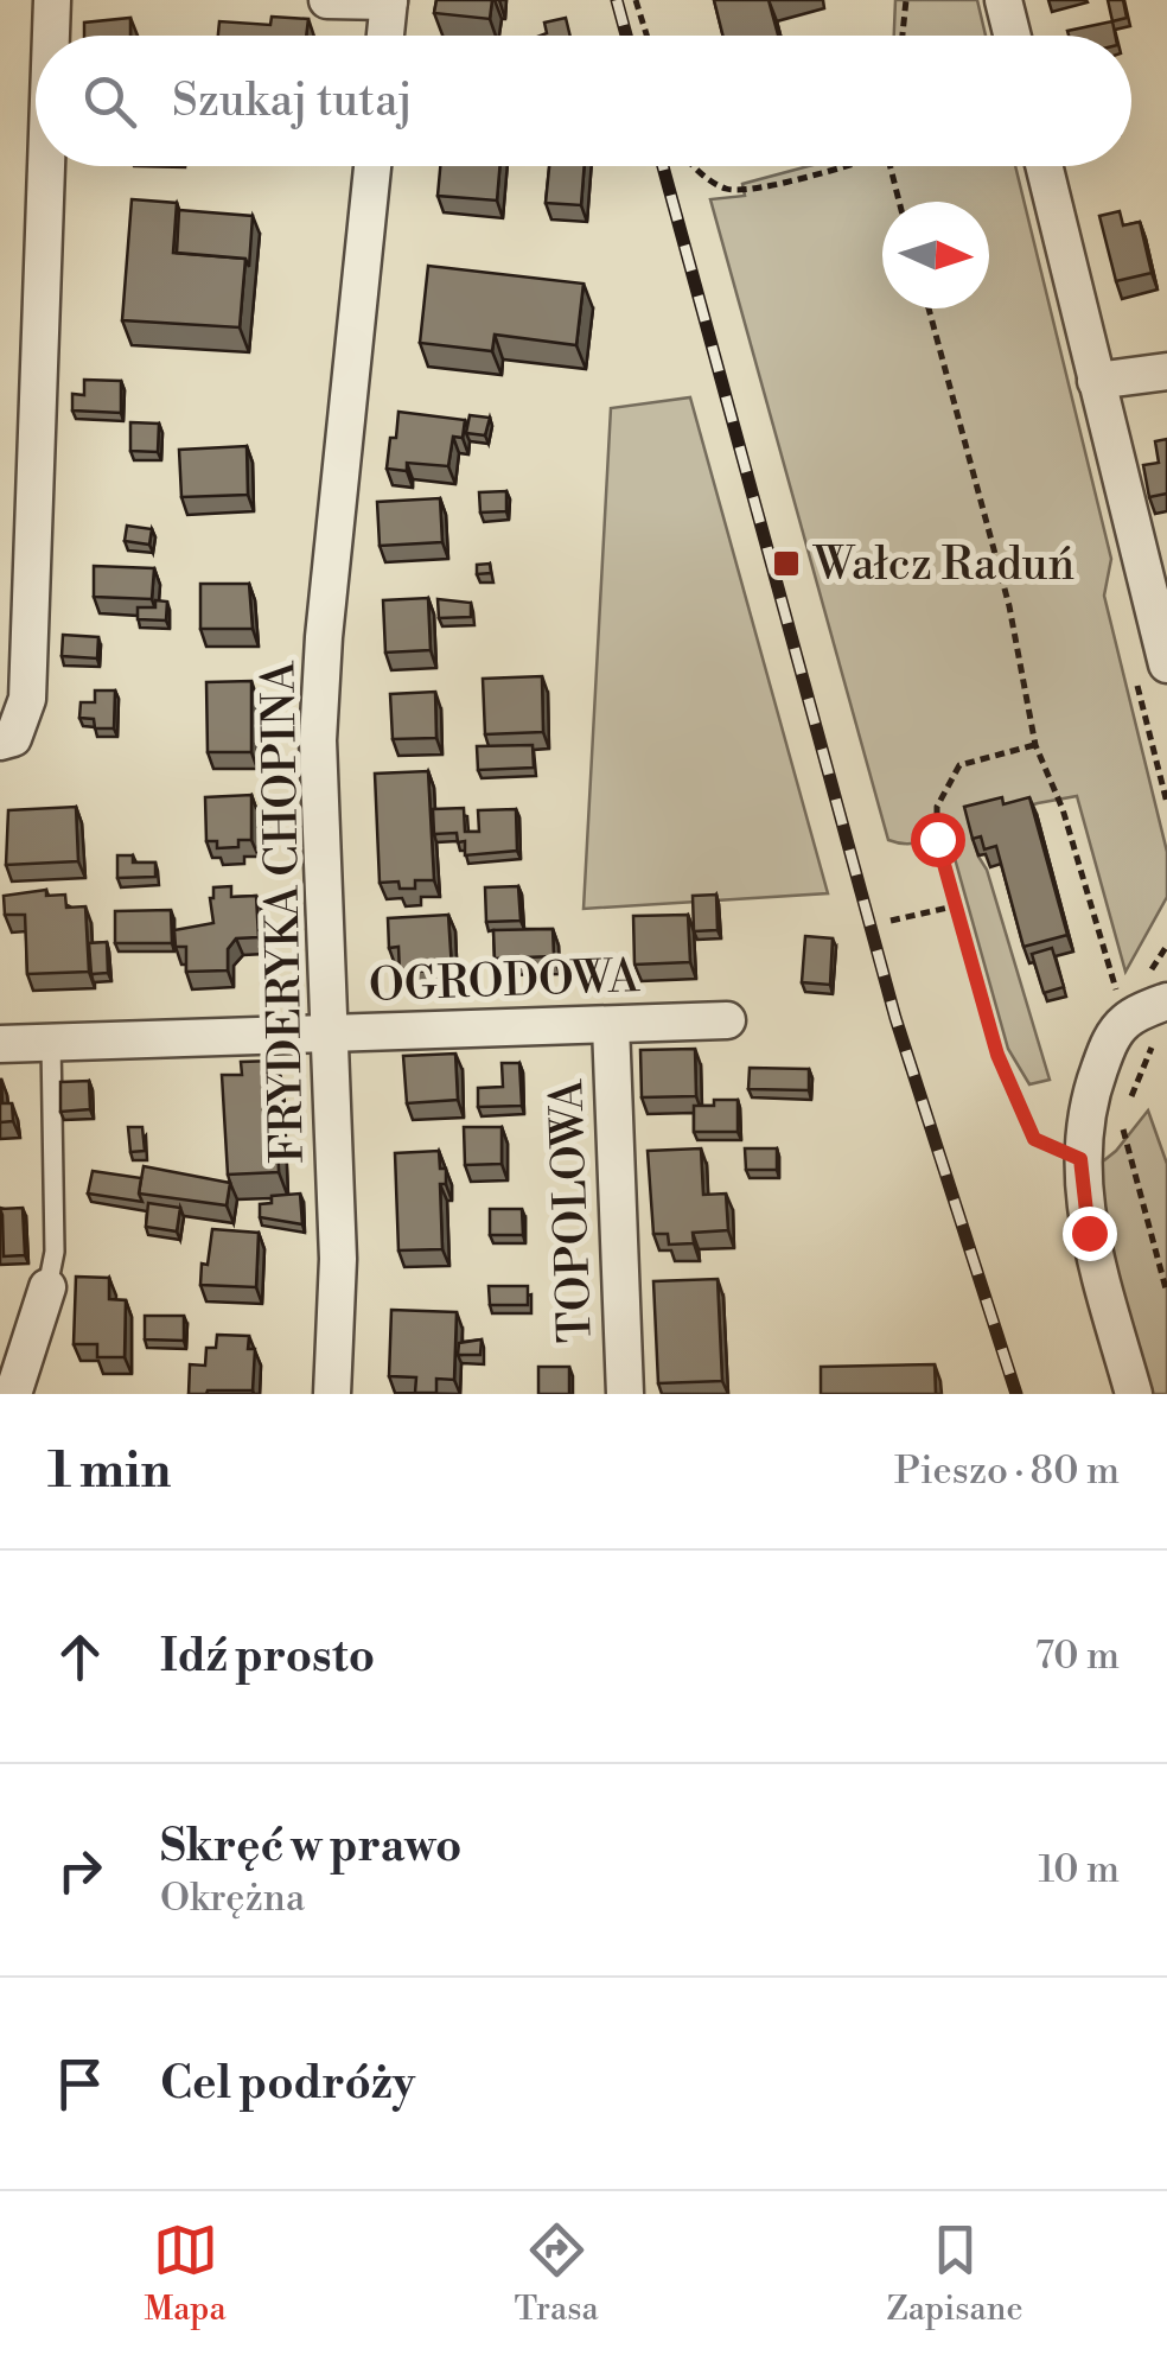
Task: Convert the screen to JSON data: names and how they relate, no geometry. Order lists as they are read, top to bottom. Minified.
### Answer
{"streets":{"street":["FRYDERYKA CHOPINA","OGRODOWA","TOPOLOWA"]},"crossings":[["FRYDERYKA CHOPINA","OGRODOWA"],["OGRODOWA","TOPOLOWA"]],"places":{"transit":["Wałcz Raduń"]},"north":"right","page":{"search":"Szukaj tutaj","heading":["1 min","Pieszo · 80 m"],"list":[["Idź prosto","70 m"],["Skręć w prawo","Okrężna","10 m"],"Cel podróży"],"nav":["Mapa","Trasa","Zapisane"]}}
